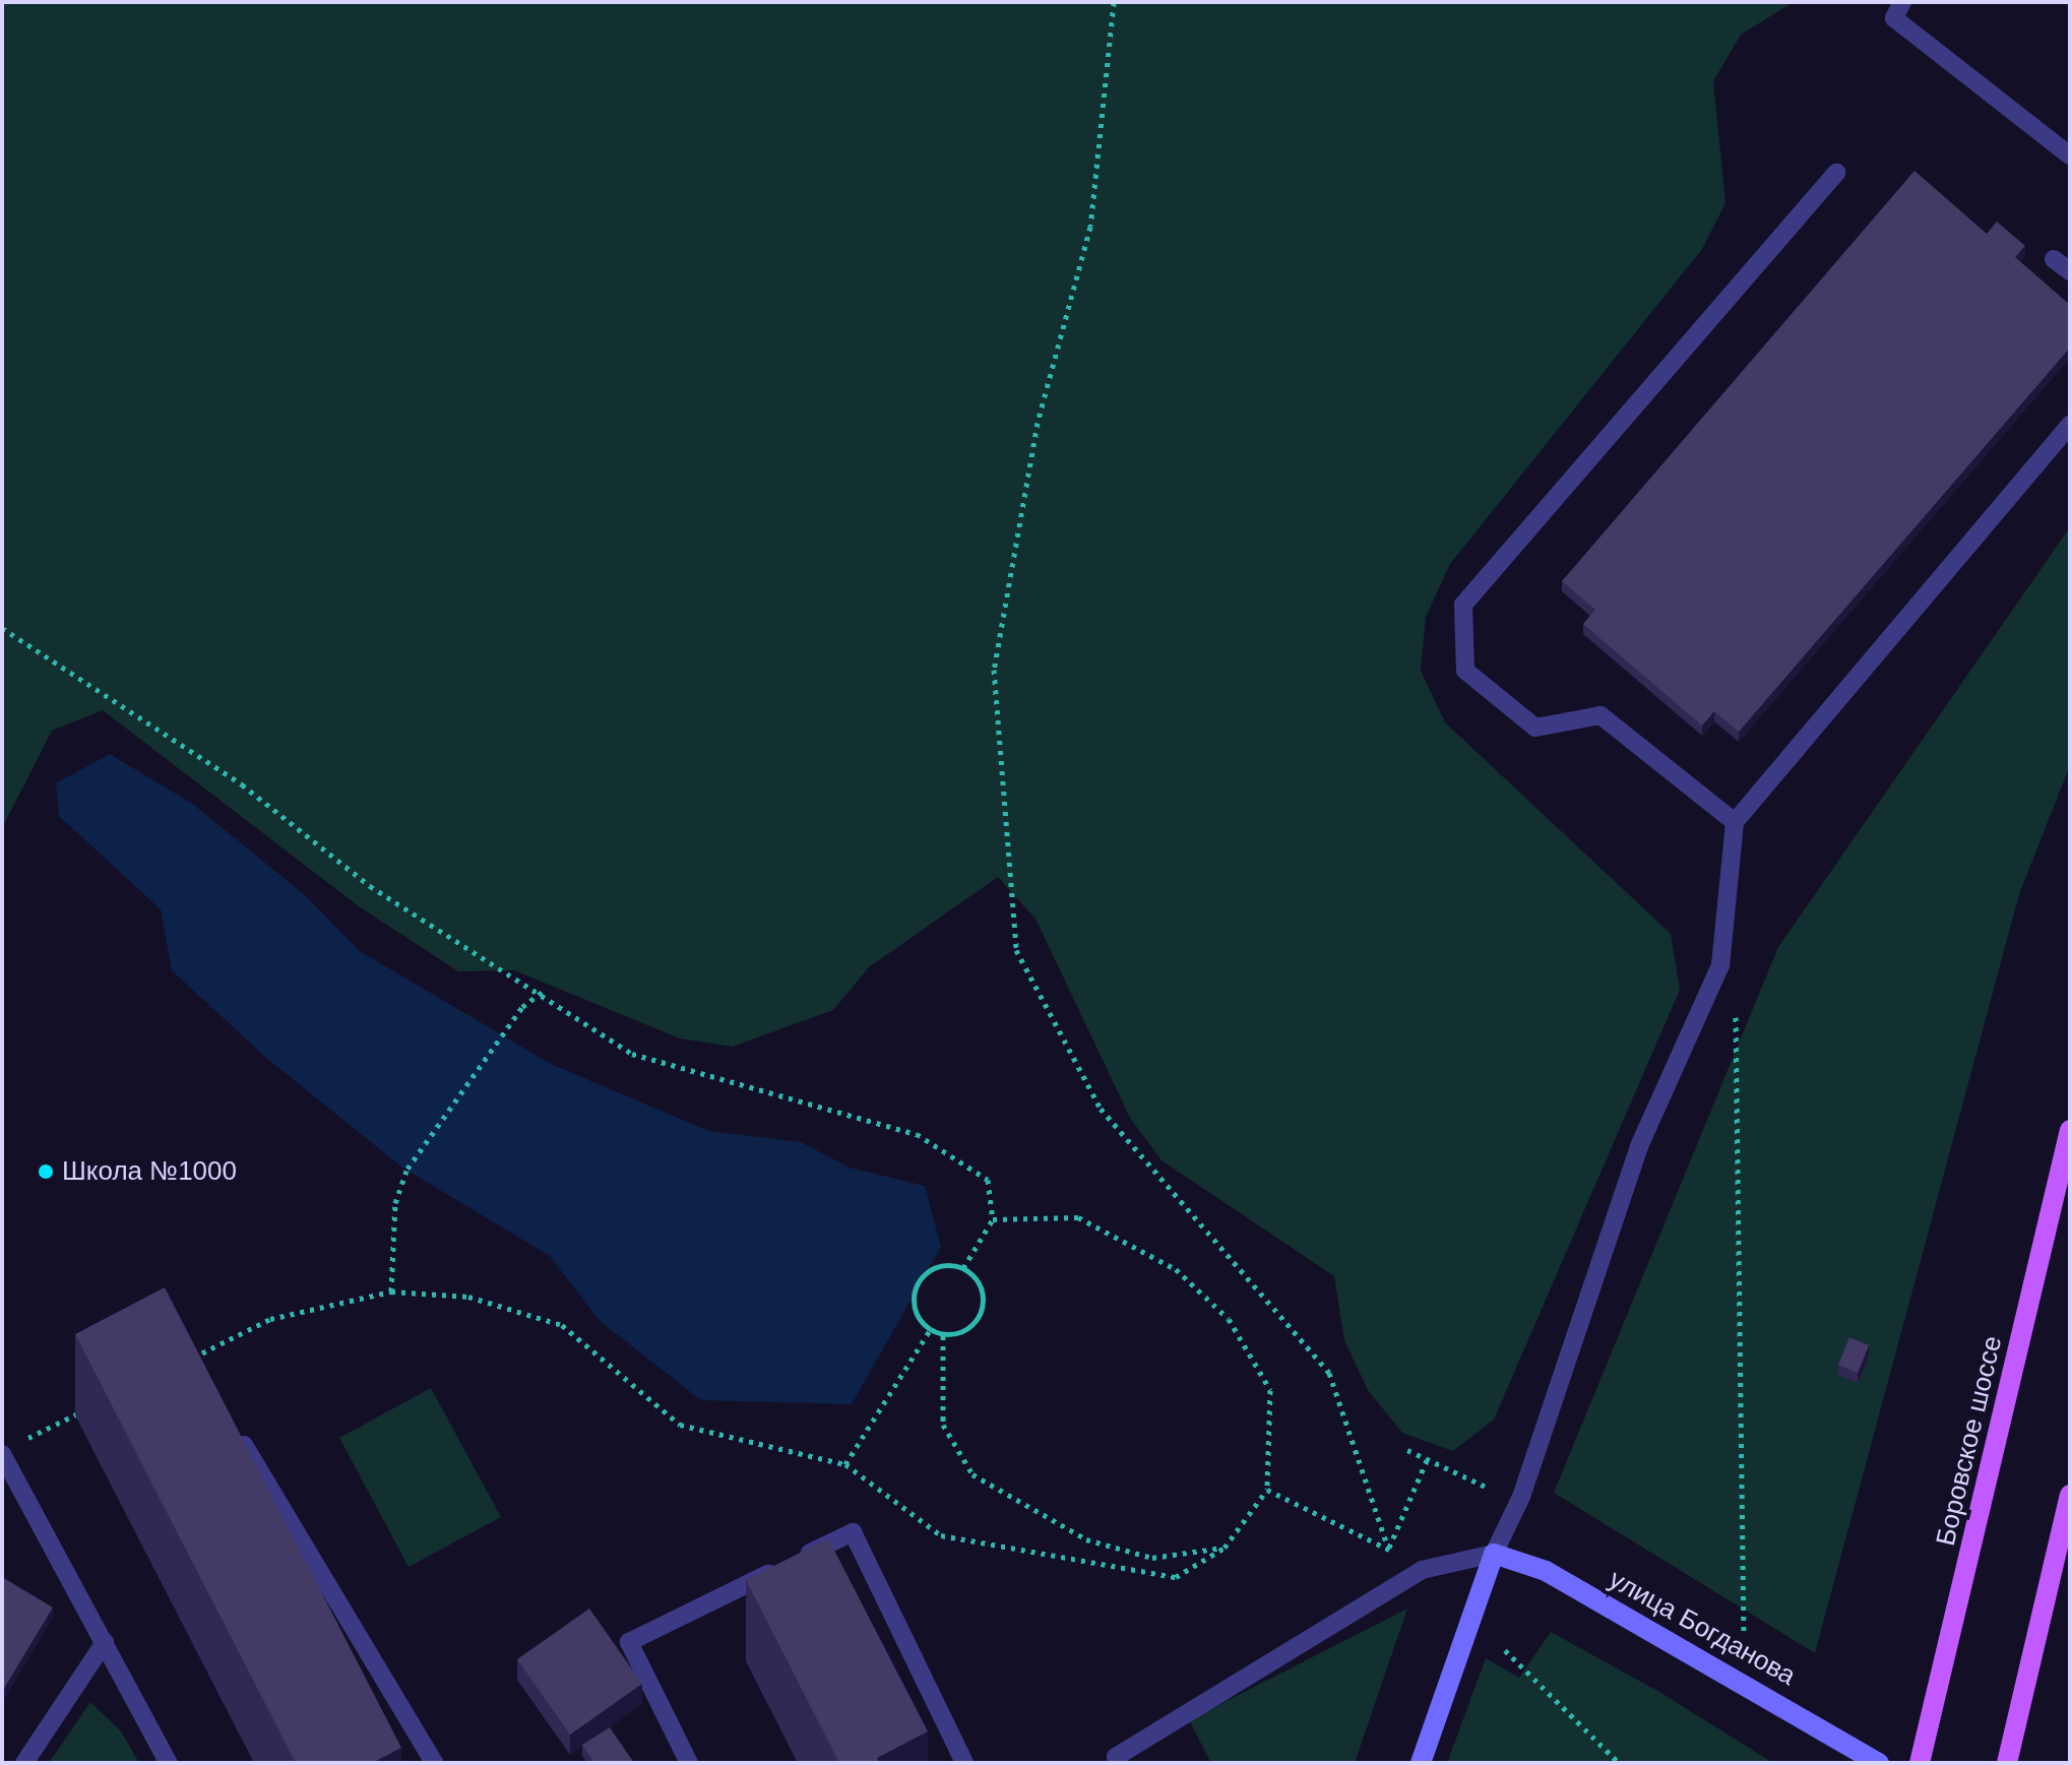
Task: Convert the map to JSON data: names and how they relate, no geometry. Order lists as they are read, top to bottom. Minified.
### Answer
{"streets":{"main road":["Боровское шоссе"],"street":["улица Богданова"]},"places":["Школа №1000"]}
